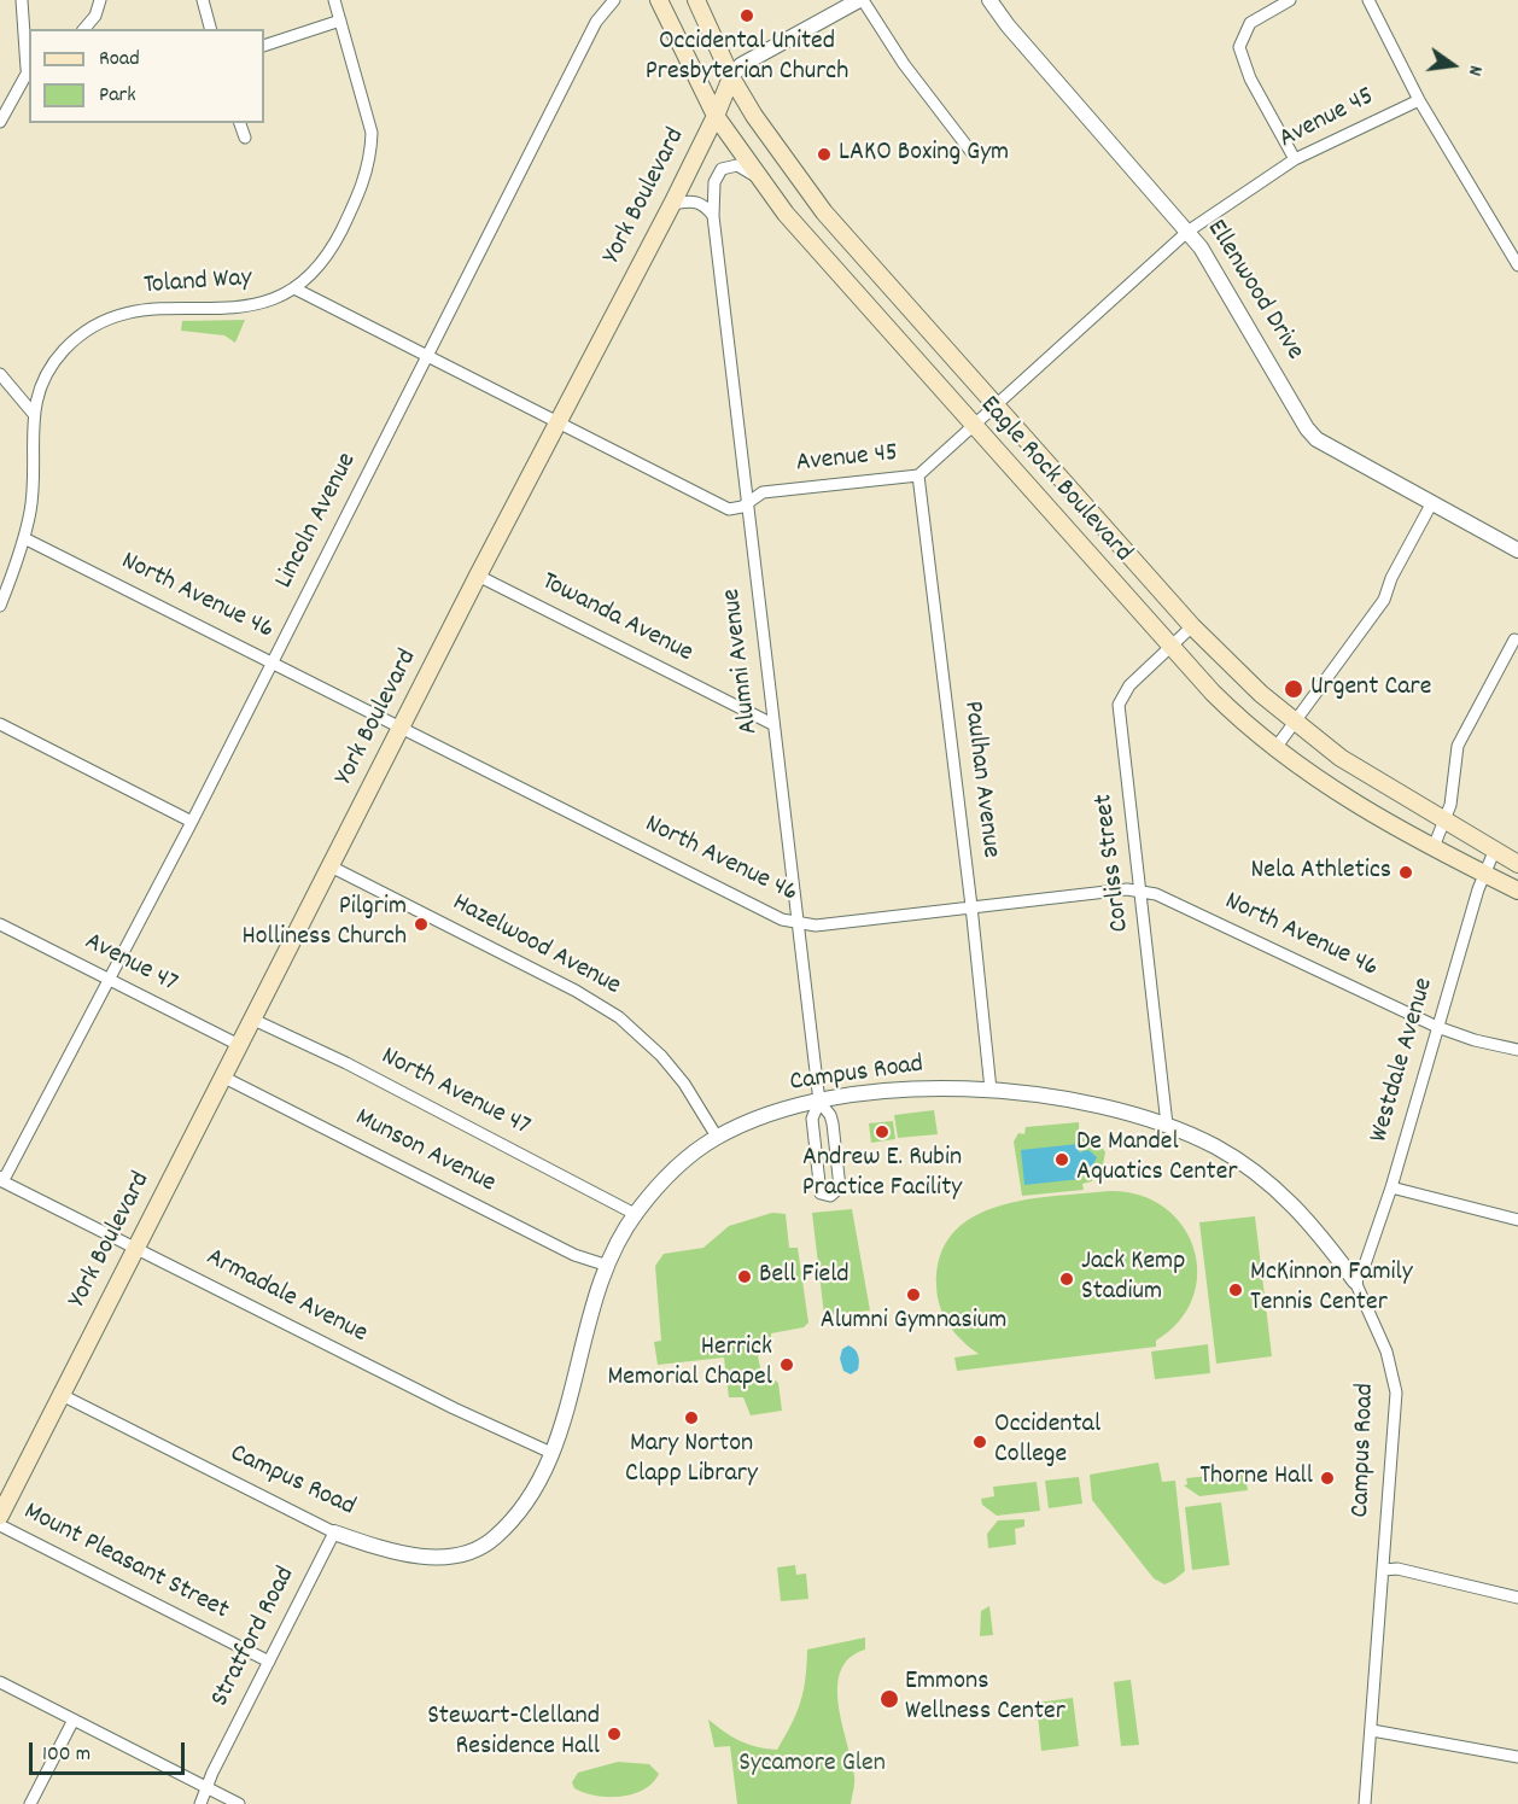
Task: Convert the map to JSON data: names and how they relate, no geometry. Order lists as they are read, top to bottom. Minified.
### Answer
{"streets":{"main road":["York Boulevard","Eagle Rock Boulevard"],"street":["Avenue 45","Toland Way","Ellenwood Drive","Lincoln Avenue","North Avenue 46","Towanda Avenue","Alumni Avenue","Paulhan Avenue","Corliss Street","Hazelwood Avenue","Avenue 47","Westdale Avenue","Campus Road","North Avenue 47","Munson Avenue","Armadale Avenue","Mount Pleasant Street","Stratford Road"]},"crossings":[["Avenue 45","York Boulevard"],["Avenue 45","Toland Way"],["Avenue 45","Ellenwood Drive"],["Avenue 45","Eagle Rock Boulevard"],["Avenue 45","Lincoln Avenue"],["Avenue 45","Alumni Avenue"],["Avenue 45","Paulhan Avenue"],["York Boulevard","Eagle Rock Boulevard"],["York Boulevard","North Avenue 46"],["York Boulevard","Towanda Avenue"],["York Boulevard","Hazelwood Avenue"],["York Boulevard","Avenue 47"],["York Boulevard","Campus Road"],["York Boulevard","North Avenue 47"],["York Boulevard","Munson Avenue"],["York Boulevard","Armadale Avenue"],["Toland Way","North Avenue 46"],["Eagle Rock Boulevard","Alumni Avenue"],["Eagle Rock Boulevard","Corliss Street"],["Eagle Rock Boulevard","Westdale Avenue"],["Lincoln Avenue","North Avenue 46"],["Lincoln Avenue","Avenue 47"],["Lincoln Avenue","Armadale Avenue"],["North Avenue 46","Alumni Avenue"],["North Avenue 46","Paulhan Avenue"],["North Avenue 46","Corliss Street"],["North Avenue 46","Westdale Avenue"],["Towanda Avenue","Alumni Avenue"],["Alumni Avenue","Campus Road"],["Paulhan Avenue","Campus Road"],["Corliss Street","Campus Road"],["Hazelwood Avenue","Campus Road"],["Westdale Avenue","Campus Road"],["Campus Road","North Avenue 47"],["Campus Road","Munson Avenue"],["Campus Road","Armadale Avenue"],["Campus Road","Stratford Road"],["Mount Pleasant Street","Stratford Road"]],"parks":["Sycamore Glen"],"places":["Occidental United Presbyterian Church","LAKO Boxing Gym","Urgent Care","Nela Athletics","Pilgrim Holliness Church","Andrew E. Rubin Practice Facility","De Mandel Aquatics Center","Bell Field","Jack Kemp Stadium","McKinnon Family Tennis Center","Alumni Gymnasium","Herrick Memorial Chapel","Mary Norton Clapp Library","Occidental College","Thorne Hall","Emmons Wellness Center","Stewart-Clelland Residence Hall"],"legend":["Road","Park"],"scale_bar":"100 m","north":"right"}
